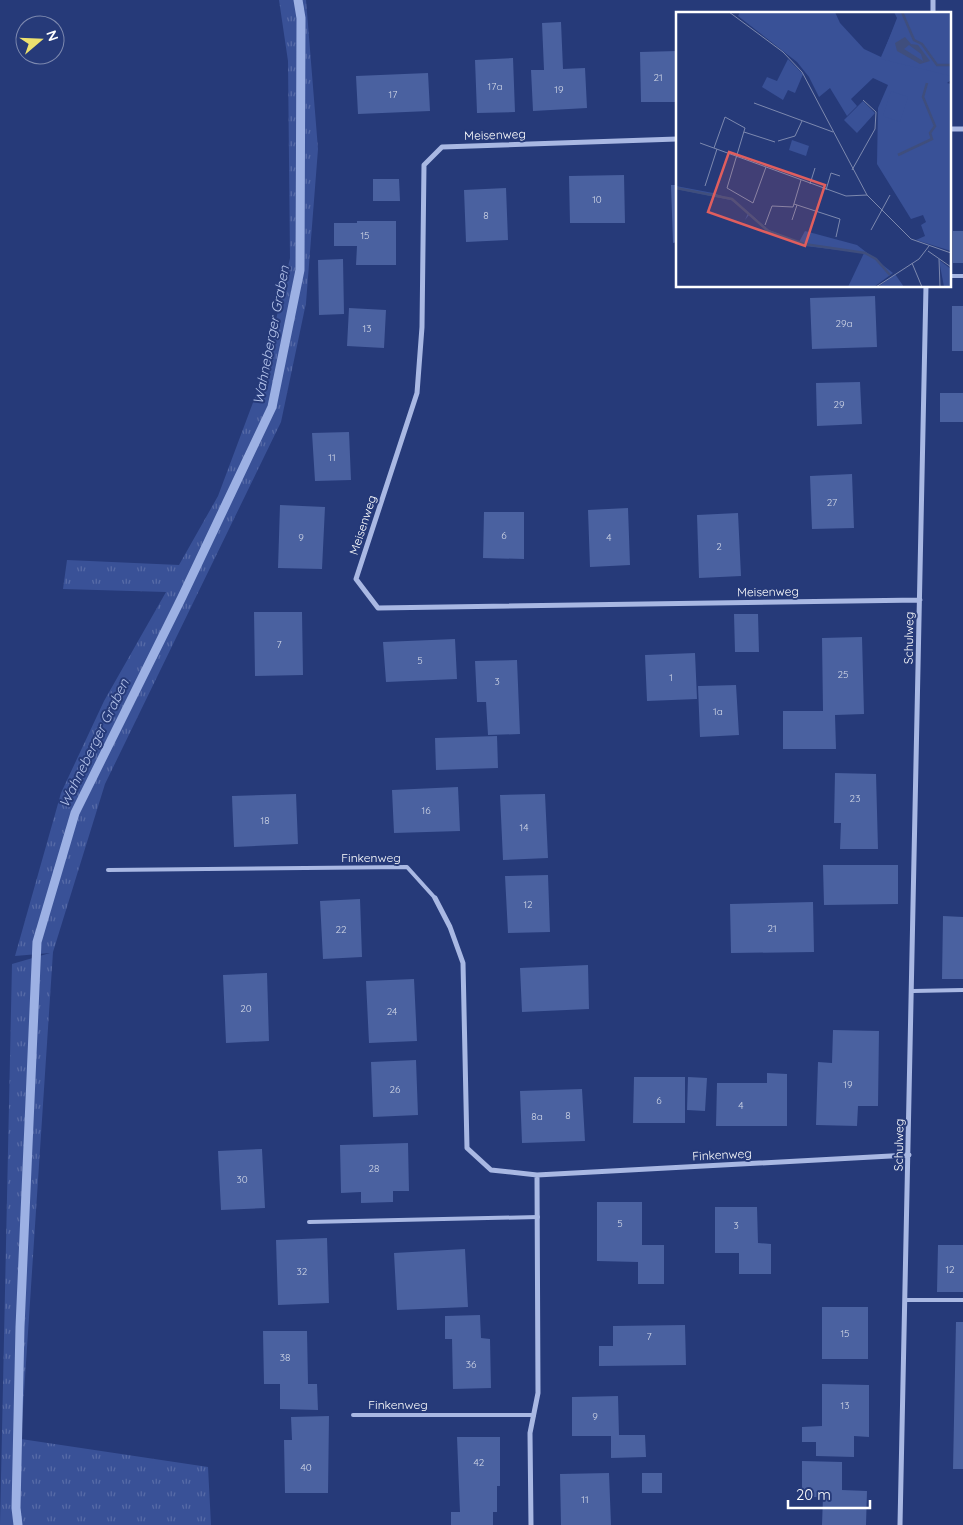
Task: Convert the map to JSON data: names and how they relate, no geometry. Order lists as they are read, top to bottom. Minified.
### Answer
{"streets":{"street":["Meisenweg","Schulweg","Finkenweg"]},"crossings":[["Meisenweg","Schulweg"],["Schulweg","Finkenweg"]],"water":["Wahneberger Graben"],"house_numbers":["21","17a","19","17","10","8","15","29a","13","29","11","27","6","9","4","2","7","5","25","1","3","1a","23","16","18","14","12","21","22","20","24","19","26","6","4","8","8a","28","30","5","3","12","32","15","7","38","36","13","9","42","40","11"],"scale_bar":"20 m","north":"right"}
